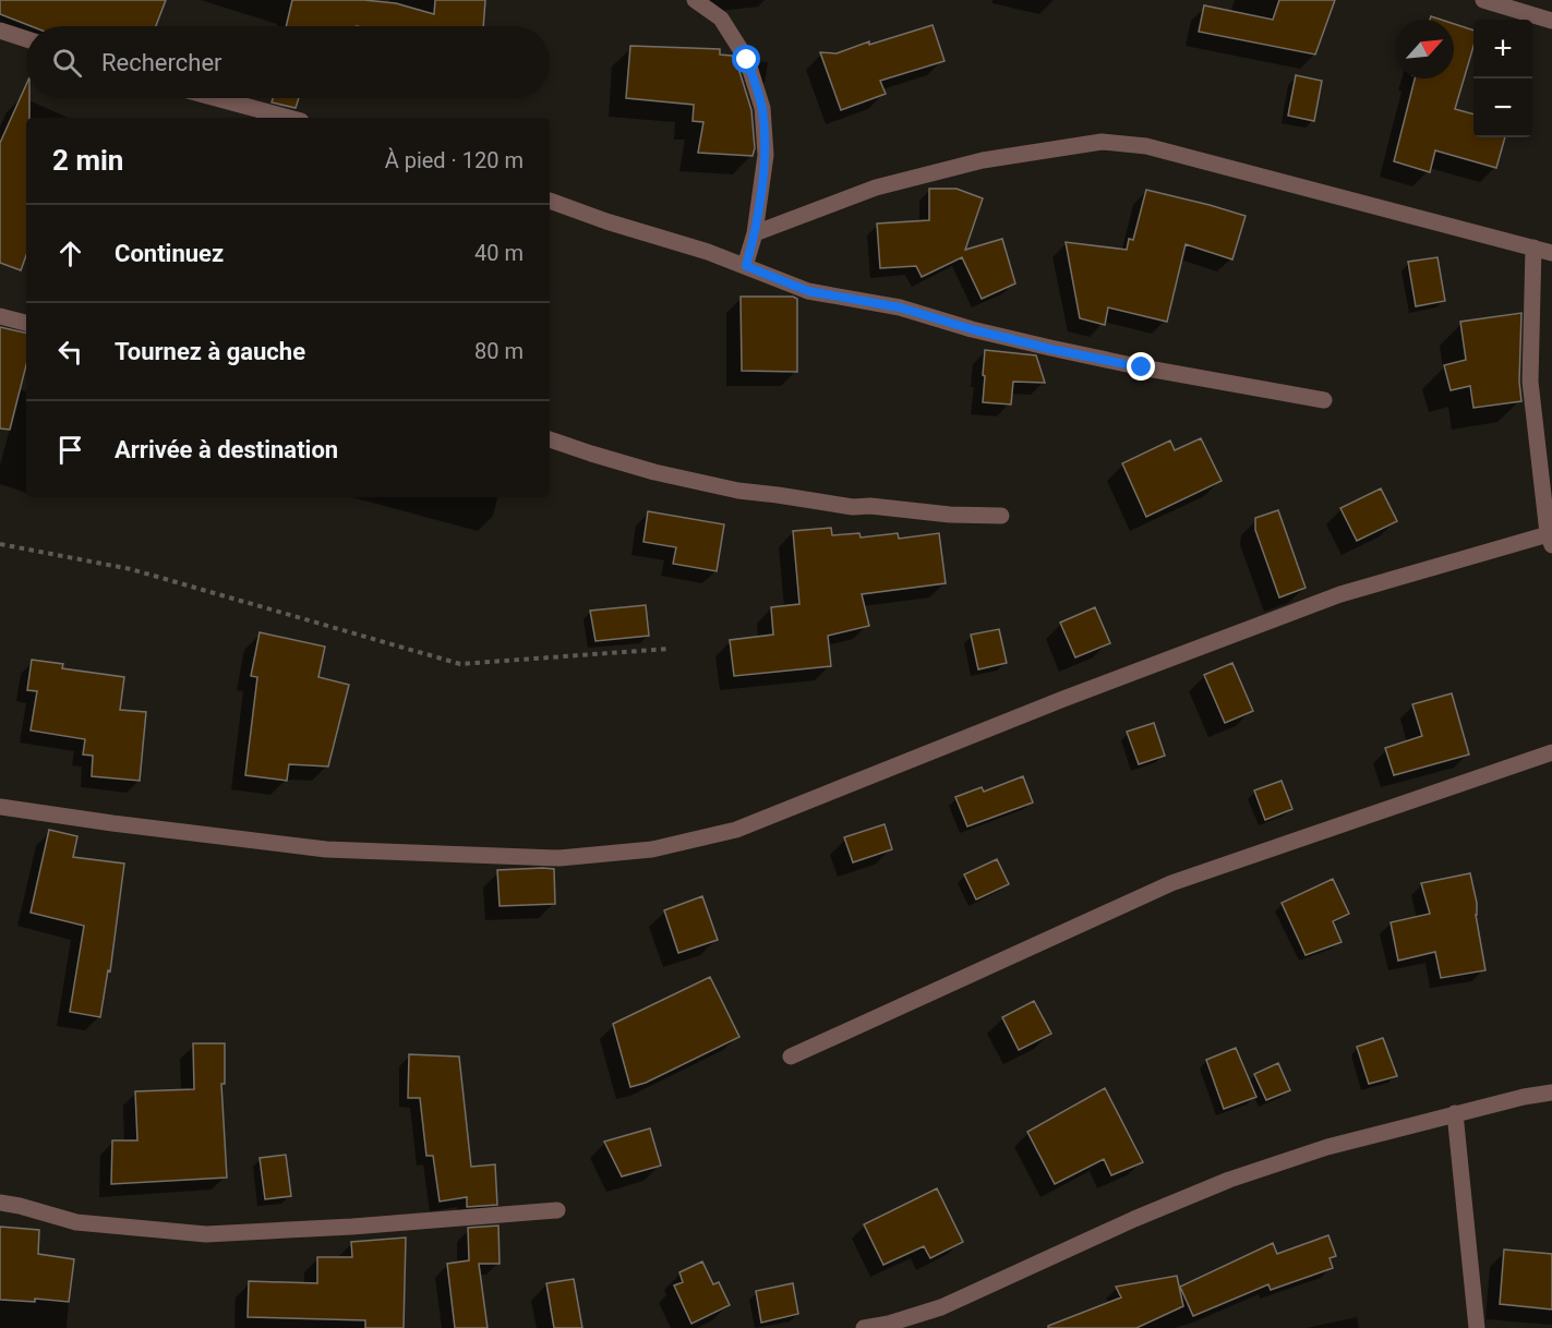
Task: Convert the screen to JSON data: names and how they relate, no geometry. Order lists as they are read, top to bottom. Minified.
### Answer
{"north":"top right","page":{"map_buttons":["+","−"],"search":"Rechercher","heading":["2 min","À pied · 120 m"],"list":[["Continuez","40 m"],["Tournez à gauche","80 m"],"Arrivée à destination"]}}
